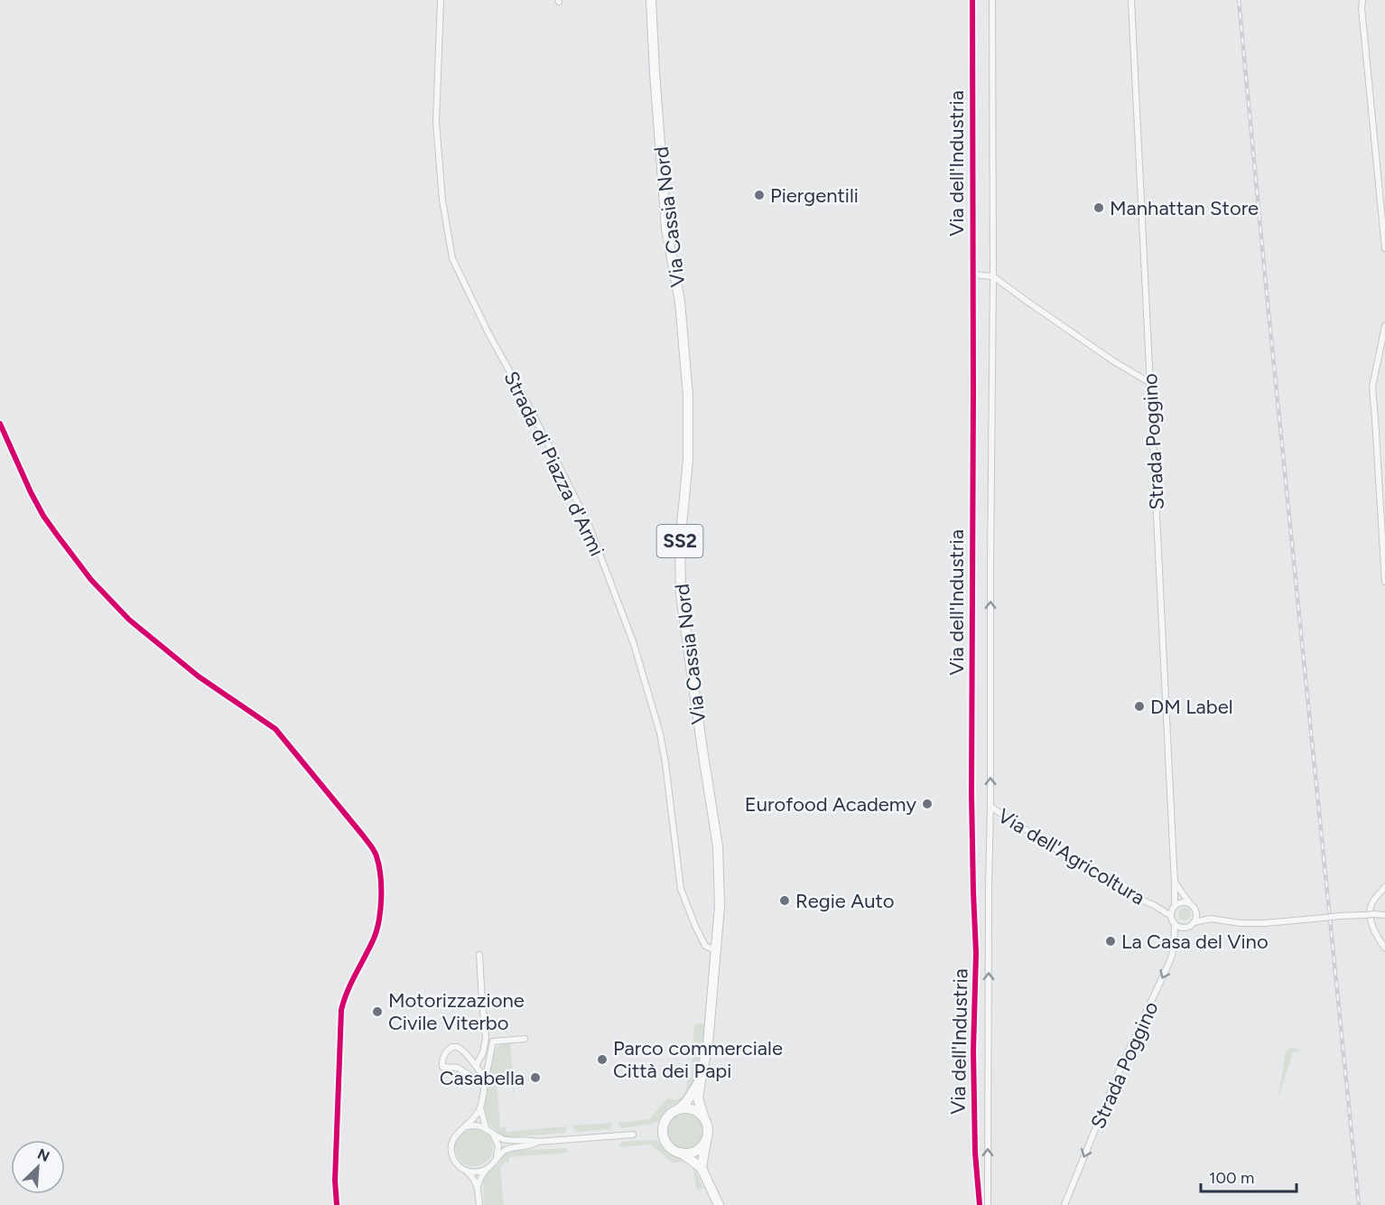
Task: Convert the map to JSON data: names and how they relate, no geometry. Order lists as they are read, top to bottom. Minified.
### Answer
{"streets":{"main road":["Via Cassia Nord","SS2"],"street":["Via dell'Industria","Strada Poggino","Strada di Piazza d'Armi","Via dell'Agricoltura"]},"crossings":[["Via dell'Industria","Via dell'Agricoltura"],["Via Cassia Nord","Strada di Piazza d'Armi"],["Via Cassia Nord","SS2"]],"places":["Piergentili","Manhattan Store","DM Label","Eurofood Academy","Regie Auto","La Casa del Vino","Motorizzazione Civile Viterbo","Parco commerciale Città dei Papi","Casabella"],"scale_bar":"100 m","north":"top right"}
